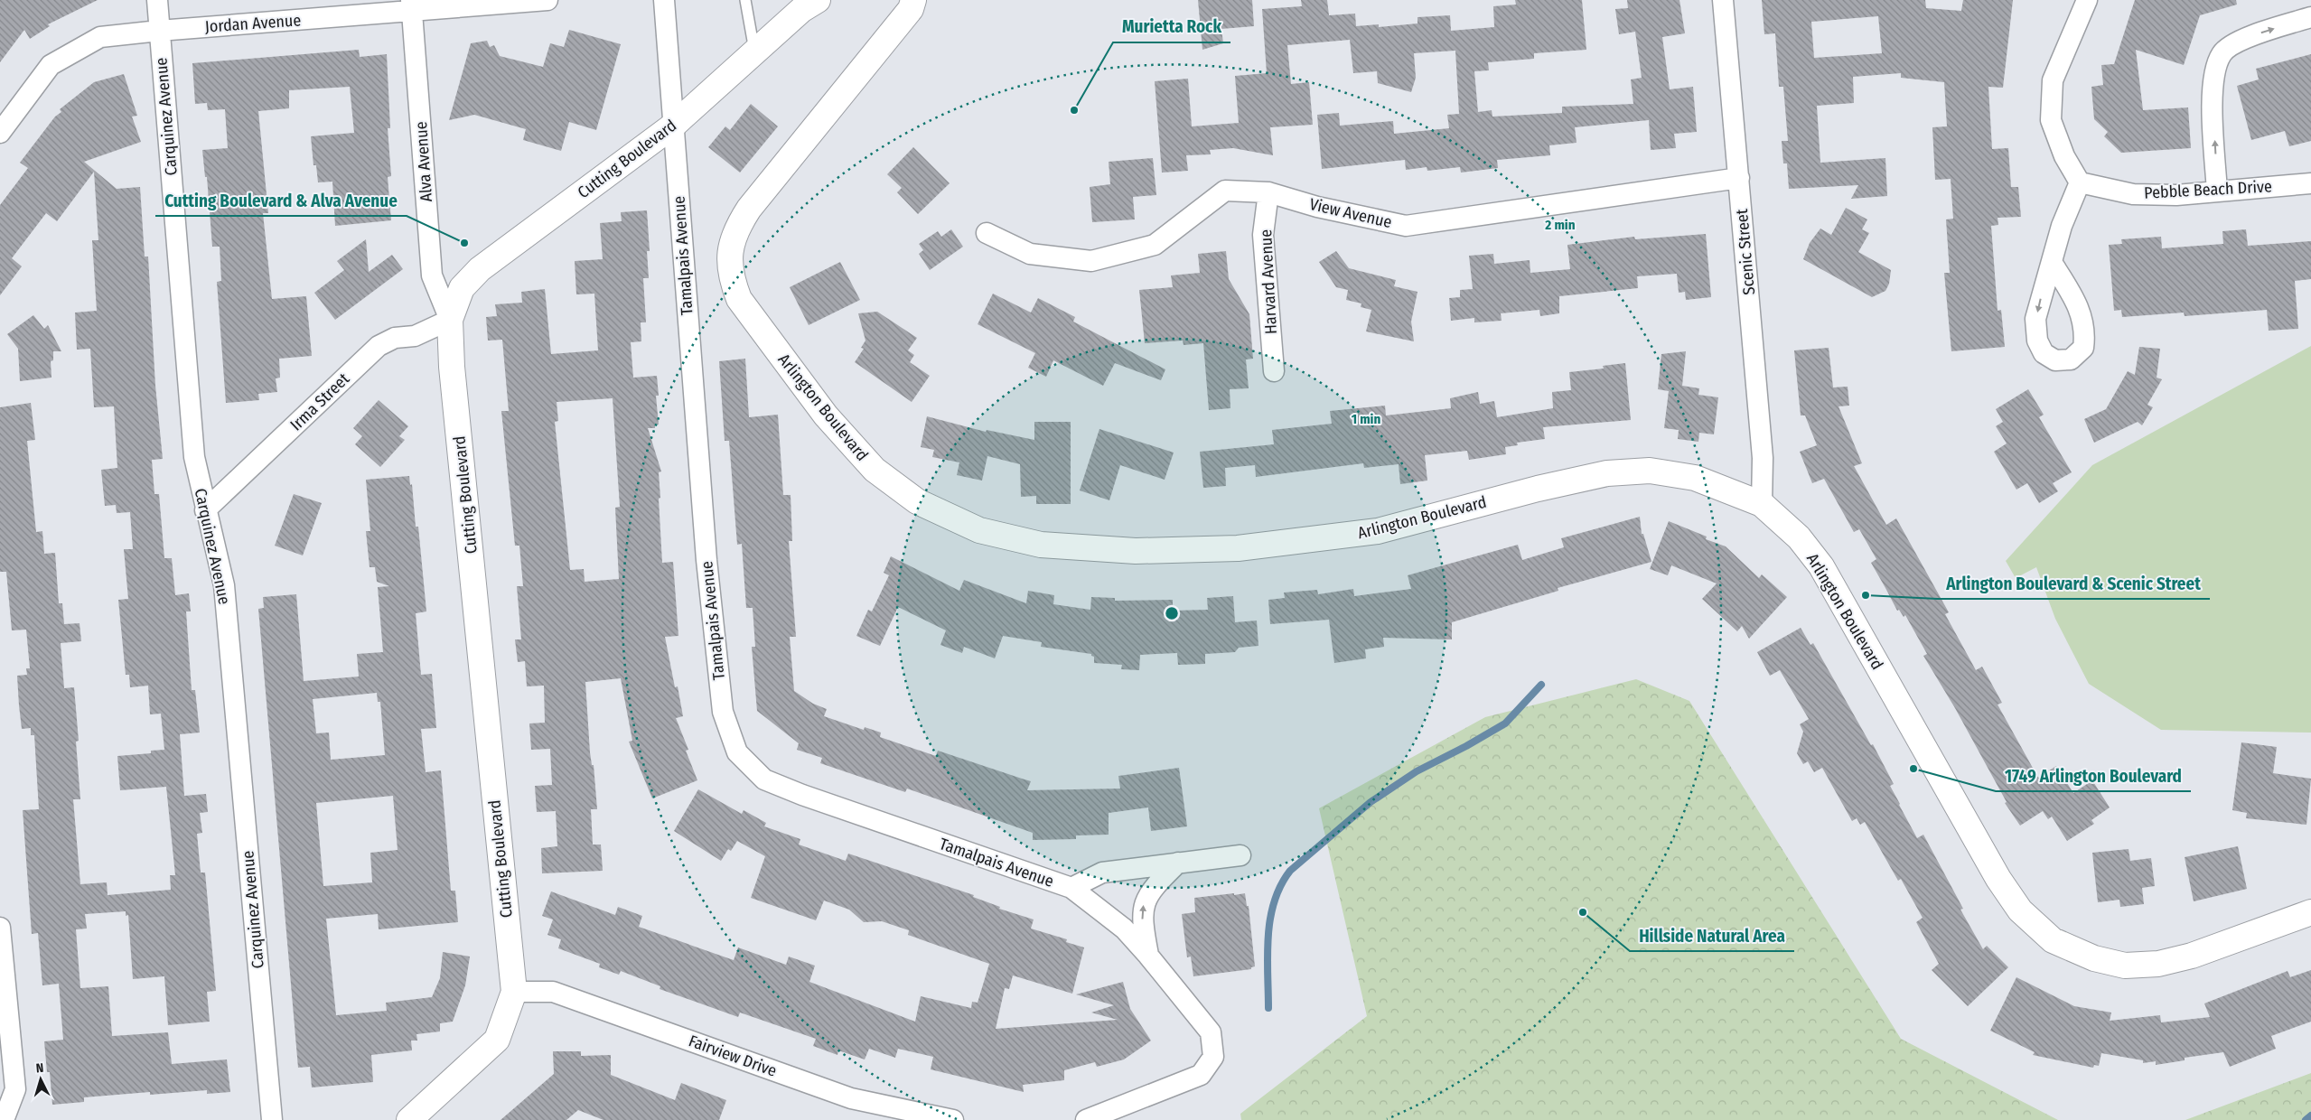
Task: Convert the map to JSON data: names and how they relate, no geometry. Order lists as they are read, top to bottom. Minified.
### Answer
{"streets":{"main road":["Cutting Boulevard","Arlington Boulevard"],"street":["Jordan Avenue","Carquinez Avenue","Alva Avenue","Pebble Beach Drive","View Avenue","Scenic Street","Tamalpais Avenue","Harvard Avenue","Irma Street","Fairview Drive"]},"crossings":[["Jordan Avenue","Carquinez Avenue"],["Jordan Avenue","Alva Avenue"],["Carquinez Avenue","Irma Street"],["Cutting Boulevard","Alva Avenue"],["Cutting Boulevard","Tamalpais Avenue"],["Cutting Boulevard","Irma Street"],["Cutting Boulevard","Fairview Drive"],["Alva Avenue","Irma Street"],["View Avenue","Scenic Street"],["View Avenue","Harvard Avenue"],["Scenic Street","Arlington Boulevard"]],"places":["Murietta Rock","Cutting Boulevard & Alva Avenue","Arlington Boulevard & Scenic Street","1749 Arlington Boulevard","Hillside Natural Area"],"north":"top","rings":["2 min","1 min"]}
